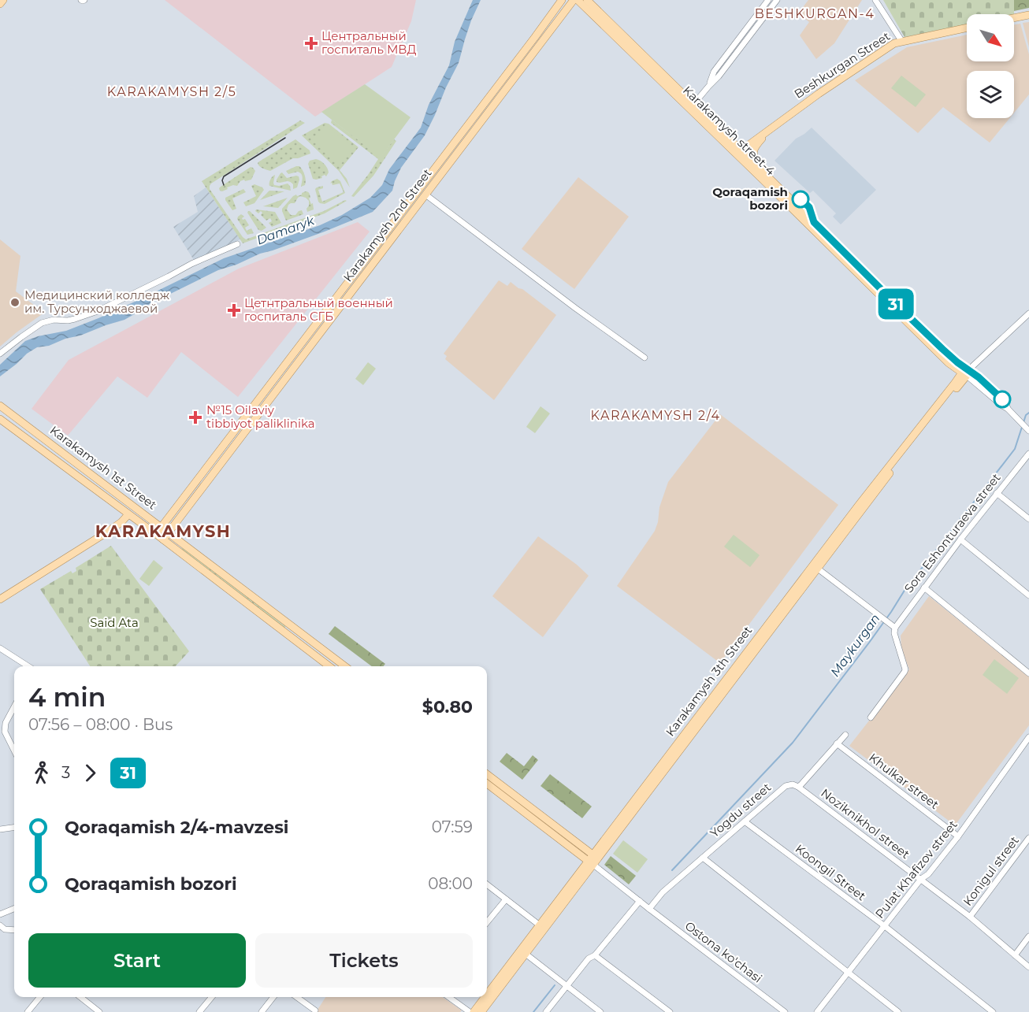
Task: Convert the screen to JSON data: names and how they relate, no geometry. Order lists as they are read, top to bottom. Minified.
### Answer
{"streets":{"main road":["Beshkurgan Street","Karakamysh street-4","Karakamysh 2nd Street","Karakamysh 1st Street","Karakamysh 3th Street"],"street":["Sora Eshonturaeva street","Khulkar street","Yogdu street","Noziknikhol street","Pulat Khafizov street","Konigul street","Koongil Street","Ostona ko'chasi"]},"crossings":[["Beshkurgan Street","Karakamysh street-4"],["Karakamysh street-4","Karakamysh 3th Street"],["Karakamysh 2nd Street","Karakamysh 1st Street"],["Karakamysh 3th Street","Ostona ko'chasi"],["Khulkar street","Pulat Khafizov street"],["Yogdu street","Noziknikhol street"],["Yogdu street","Koongil Street"],["Yogdu street","Ostona ko'chasi"],["Noziknikhol street","Pulat Khafizov street"],["Noziknikhol street","Konigul street"],["Pulat Khafizov street","Koongil Street"]],"districts":["BESHKURGAN-4","KARAKAMYSH 2/5","KARAKAMYSH 2/4","KARAKAMYSH"],"water":["Damaryk","Maykurgan"],"parks":["Said Ata"],"places":{"health":["Центральный госпиталь МВД","Цетнтральный военный госпиталь СГБ","№15 Oilaviy tibbiyot paliklinika"],"other":["Qoraqamish bozori","Медицинский колледж им. Турсунходжаевой"]},"lines":["bus line 31"],"north":"bottom right","page":{"on_map":"31","heading":["4 min","07:56 – 08:00 · Bus","$0.80"],"legs":["3","31"],"list":[{"name":"Qoraqamish 2/4-mavzesi","value":"07:59"},{"name":"Qoraqamish bozori","value":"08:00"}],"buttons":["Start","Tickets"]}}
